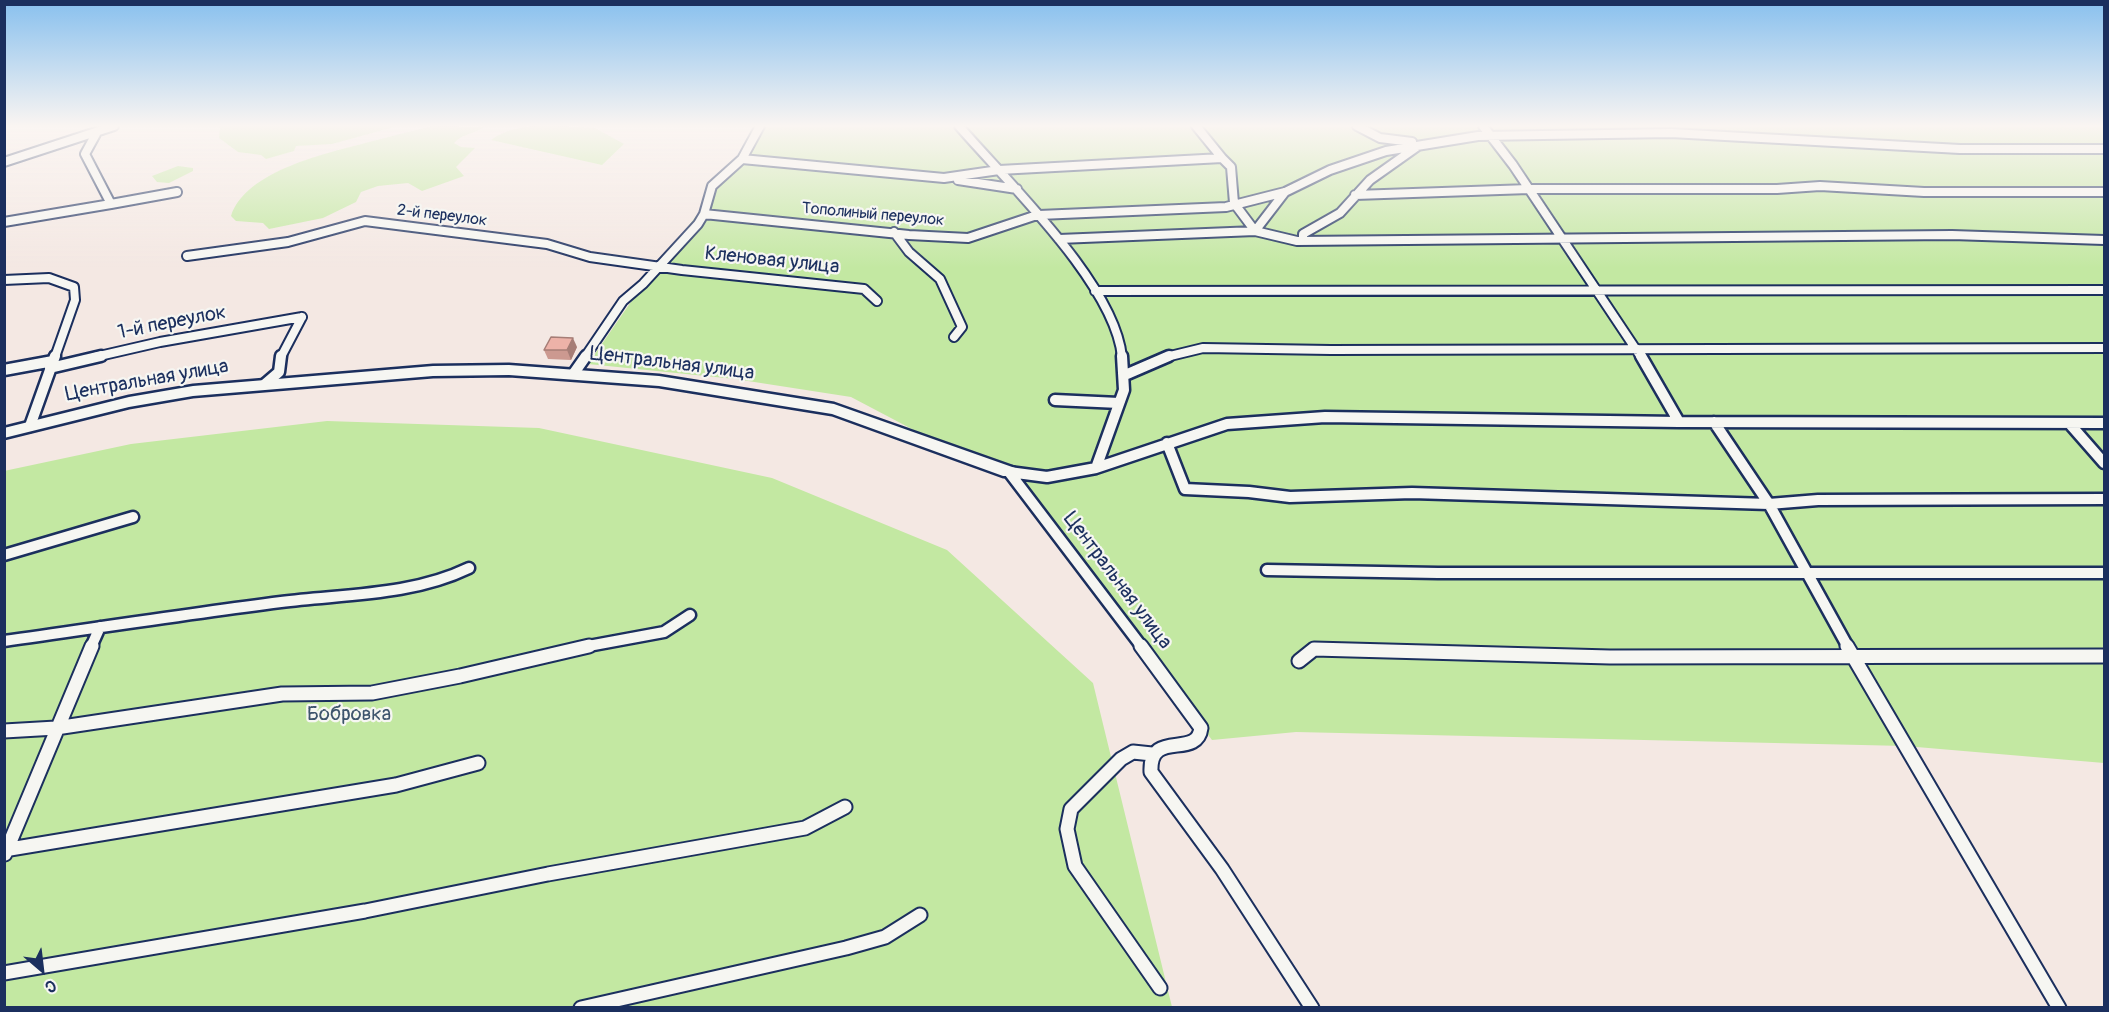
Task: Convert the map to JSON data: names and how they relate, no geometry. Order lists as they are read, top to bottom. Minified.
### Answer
{"streets":{"street":["Тополиный переулок","2-й переулок","Кленовая улица","1-й переулок","Центральная улица"]},"crossings":[["2-й переулок","Кленовая улица"],["1-й переулок","Центральная улица"]],"parks":["Бобровка"],"north":"bottom right"}
